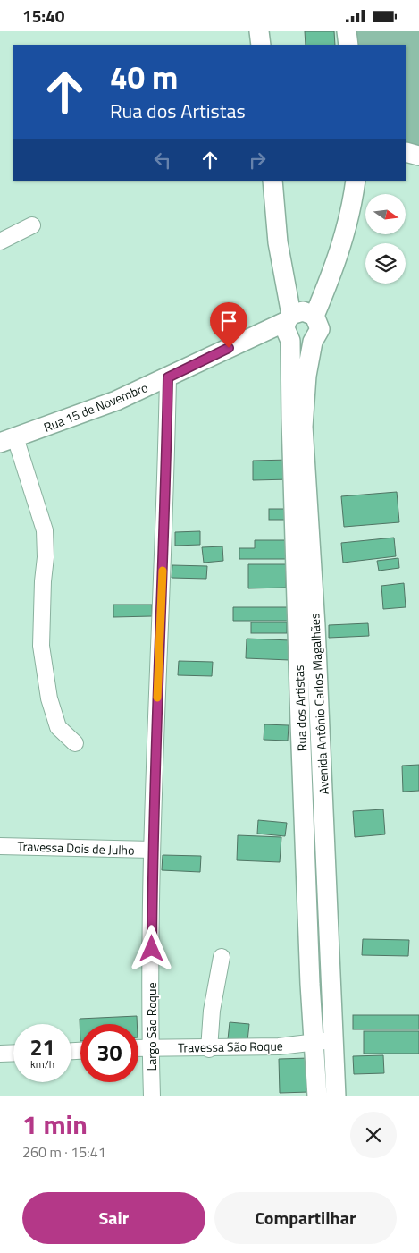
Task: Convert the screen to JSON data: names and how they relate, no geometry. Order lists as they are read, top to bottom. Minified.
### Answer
{"streets":{"street":["Rua 15 de Novembro","Avenida Antônio Carlos Magalhães","Rua dos Artistas","Travessa Dois de Julho","Largo São Roque","Travessa São Roque"]},"crossings":[["Rua 15 de Novembro","Avenida Antônio Carlos Magalhães"],["Rua 15 de Novembro","Rua dos Artistas"],["Avenida Antônio Carlos Magalhães","Rua dos Artistas"],["Avenida Antônio Carlos Magalhães","Travessa São Roque"],["Rua dos Artistas","Travessa São Roque"],["Travessa Dois de Julho","Largo São Roque"],["Largo São Roque","Travessa São Roque"]],"north":"right","page":{"status":"15:40","turn":["40 m","Rua dos Artistas"],"speed":"21 km/h","limit":"30","heading":["1 min","260 m · 15:41"],"buttons":["Sair","Compartilhar"]}}
